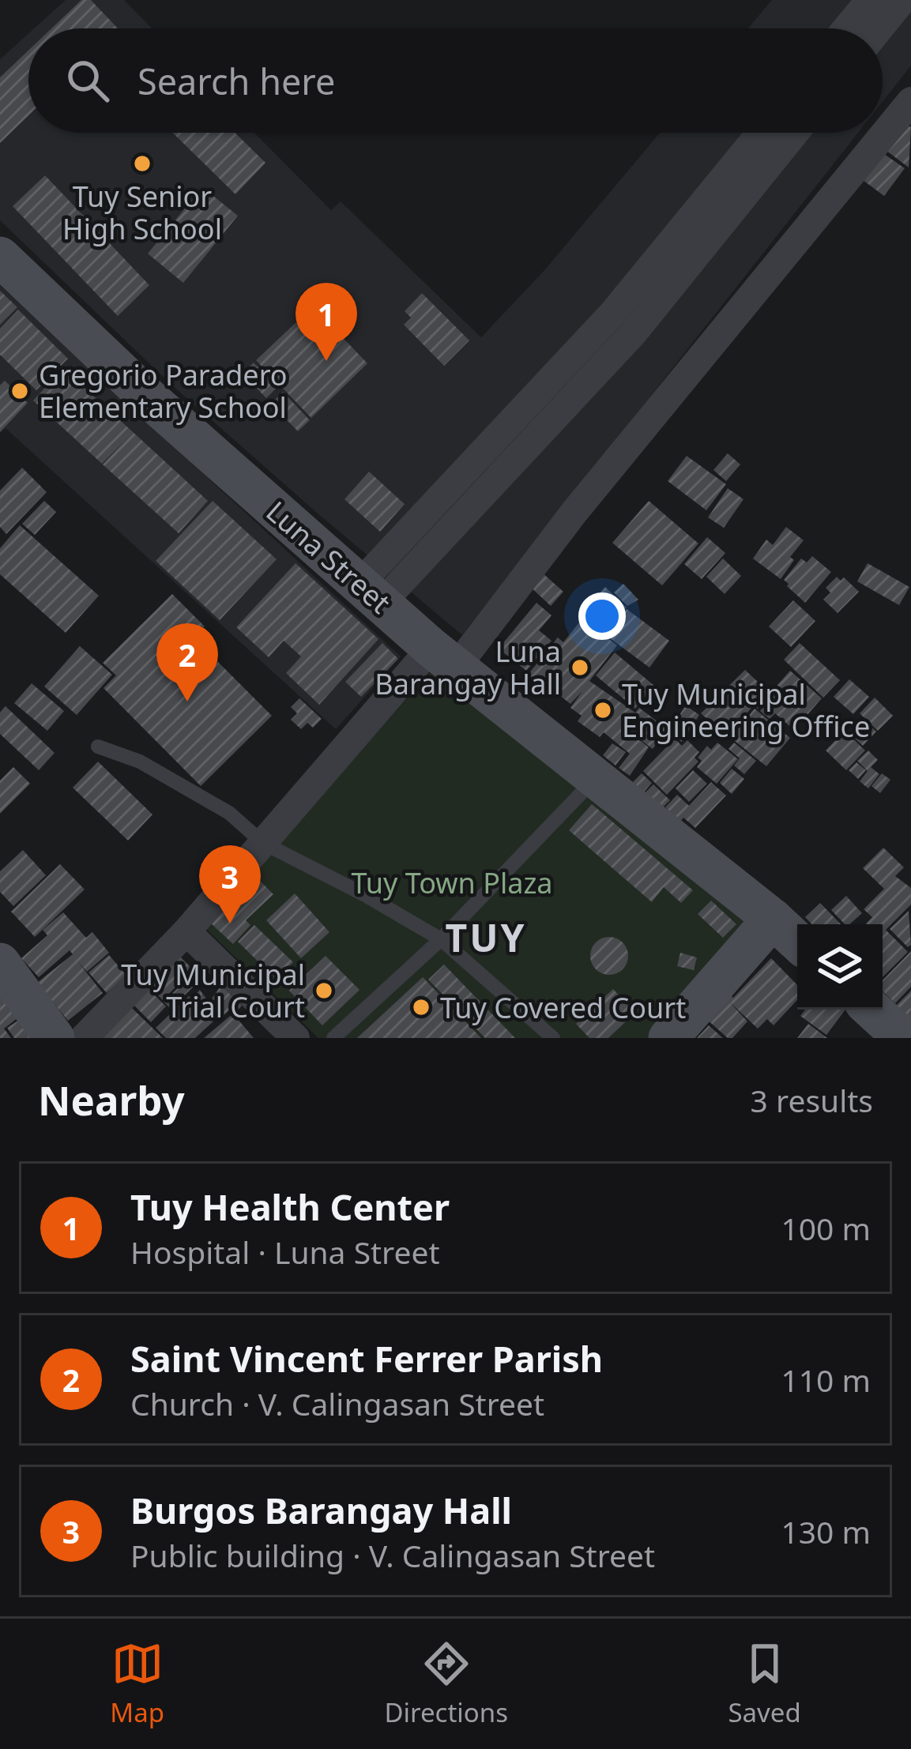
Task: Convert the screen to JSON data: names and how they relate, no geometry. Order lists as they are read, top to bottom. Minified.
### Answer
{"streets":{"street":["Luna Street"]},"districts":["TUY"],"parks":["Tuy Town Plaza"],"places":["Tuy Senior High School","Gregorio Paradero Elementary School","Luna Barangay Hall","Tuy Municipal Engineering Office","Tuy Municipal Trial Court","Tuy Covered Court"],"page":{"search":"Search here","pins":["1","2","3"],"heading":["Nearby","3 results"],"list":[{"mark":"1","name":"Tuy Health Center","note":"Hospital · Luna Street","value":"100 m"},{"mark":"2","name":"Saint Vincent Ferrer Parish","note":"Church · V. Calingasan Street","value":"110 m"},{"mark":"3","name":"Burgos Barangay Hall","note":"Public building · V. Calingasan Street","value":"130 m"}],"nav":["Map","Directions","Saved"]}}
